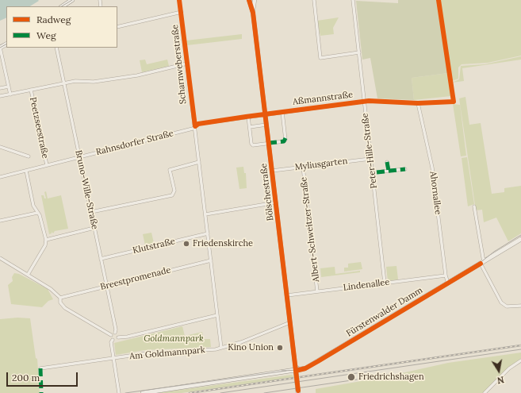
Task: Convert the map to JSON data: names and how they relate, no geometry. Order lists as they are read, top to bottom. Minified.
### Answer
{"streets":{"main road":["Fürstenwalder Damm"],"street":["Scharnweberstraße","Aßmannstraße","Peetzseestraße","Rahnsdorfer Straße","Peter-Hille-Straße","Myliusgarten","Bruno-Wille-Straße","Bölschestraße","Ahornallee","Albert-Schweitzer-Straße","Klutstraße","Breestpromenade","Lindenallee","Am Goldmannpark"]},"crossings":[["Scharnweberstraße","Aßmannstraße"],["Scharnweberstraße","Rahnsdorfer Straße"],["Scharnweberstraße","Klutstraße"],["Scharnweberstraße","Breestpromenade"],["Scharnweberstraße","Am Goldmannpark"],["Aßmannstraße","Rahnsdorfer Straße"],["Aßmannstraße","Peter-Hille-Straße"],["Aßmannstraße","Bölschestraße"],["Aßmannstraße","Ahornallee"],["Peetzseestraße","Rahnsdorfer Straße"],["Rahnsdorfer Straße","Bruno-Wille-Straße"],["Peter-Hille-Straße","Myliusgarten"],["Peter-Hille-Straße","Lindenallee"],["Myliusgarten","Bölschestraße"],["Myliusgarten","Albert-Schweitzer-Straße"],["Bruno-Wille-Straße","Klutstraße"],["Bruno-Wille-Straße","Breestpromenade"],["Bölschestraße","Lindenallee"],["Bölschestraße","Fürstenwalder Damm"],["Bölschestraße","Am Goldmannpark"],["Ahornallee","Lindenallee"],["Ahornallee","Fürstenwalder Damm"],["Albert-Schweitzer-Straße","Lindenallee"]],"parks":["Goldmannpark"],"places":["Friedenskirche","Kino Union","Friedrichshagen"],"legend":["Radweg","Weg"],"scale_bar":"200 m","north":"bottom"}
